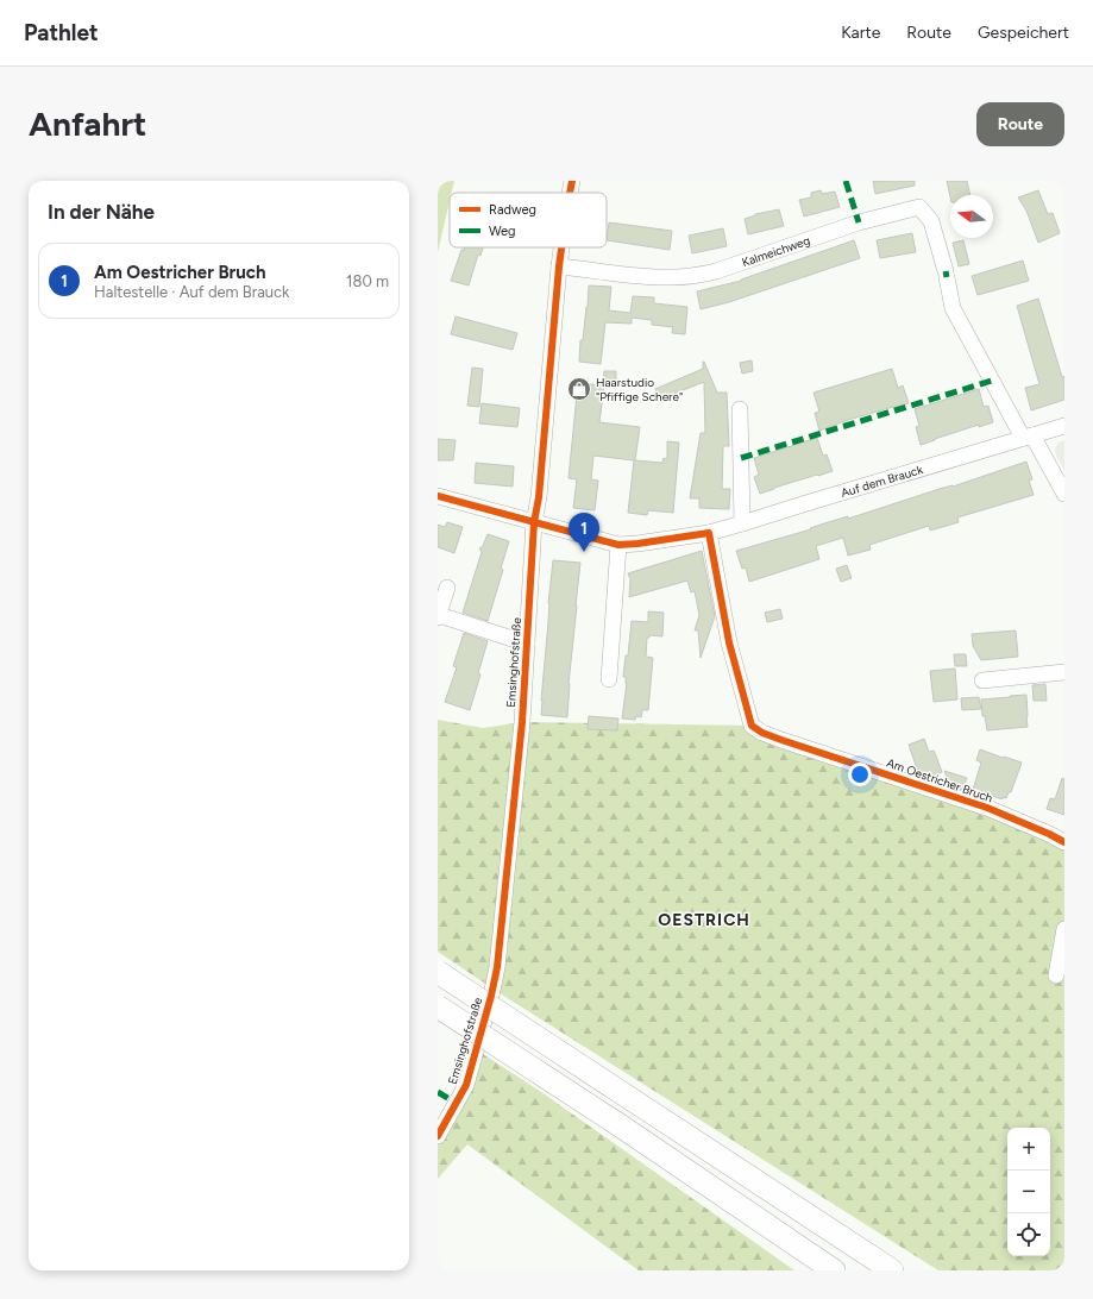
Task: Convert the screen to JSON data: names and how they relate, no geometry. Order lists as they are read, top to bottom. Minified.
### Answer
{"streets":{"street":["Kalmeichweg","Auf dem Brauck","Emsinghofstraße","Am Oestricher Bruch"]},"crossings":[["Kalmeichweg","Auf dem Brauck"],["Kalmeichweg","Emsinghofstraße"],["Auf dem Brauck","Emsinghofstraße"],["Auf dem Brauck","Am Oestricher Bruch"]],"districts":["OESTRICH"],"places":{"shop":["Haarstudio \"Pfiffige Schere\""]},"legend":["Radweg","Weg"],"north":"left","page":{"header":"Pathlet","nav":["Karte","Route","Gespeichert"],"buttons":"Route","title":"Anfahrt","heading":"In der Nähe","list":[{"mark":"1","name":"Am Oestricher Bruch","note":"Haltestelle · Auf dem Brauck","value":"180 m"}],"pins":"1","map_buttons":["+","−"]}}
